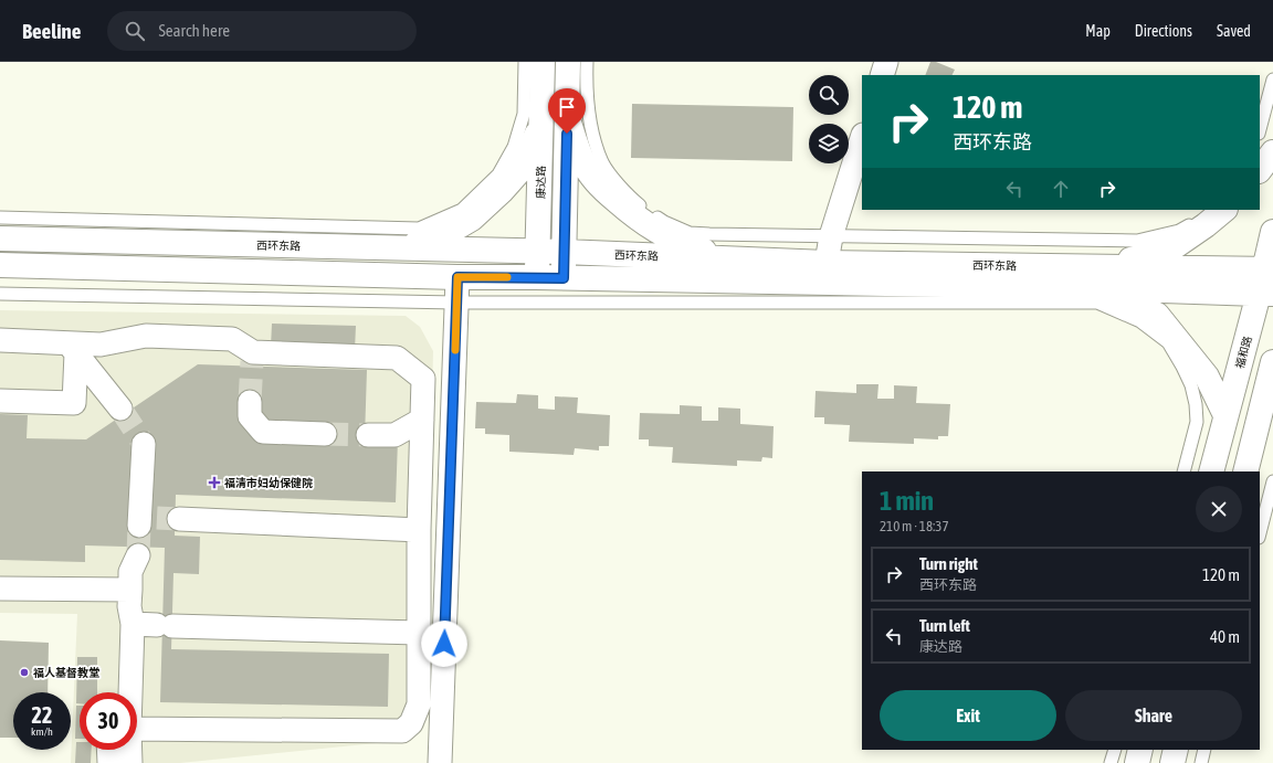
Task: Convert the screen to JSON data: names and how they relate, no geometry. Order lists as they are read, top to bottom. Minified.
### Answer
{"streets":{"street":["康达路","西环东路","福和路"]},"crossings":[["康达路","西环东路"],["西环东路","福和路"]],"places":{"health":["福清市妇幼保健院"],"other":["福人基督教堂"]},"page":{"header":"Beeline","search":"Search here","nav":["Map","Directions","Saved"],"turn":["120 m","西环东路"],"heading":["1 min","210 m · 18:37"],"list":[{"name":"Turn right","note":"西环东路","value":"120 m"},{"name":"Turn left","note":"康达路","value":"40 m"}],"buttons":["Exit","Share"],"speed":"22 km/h","limit":"30"}}
